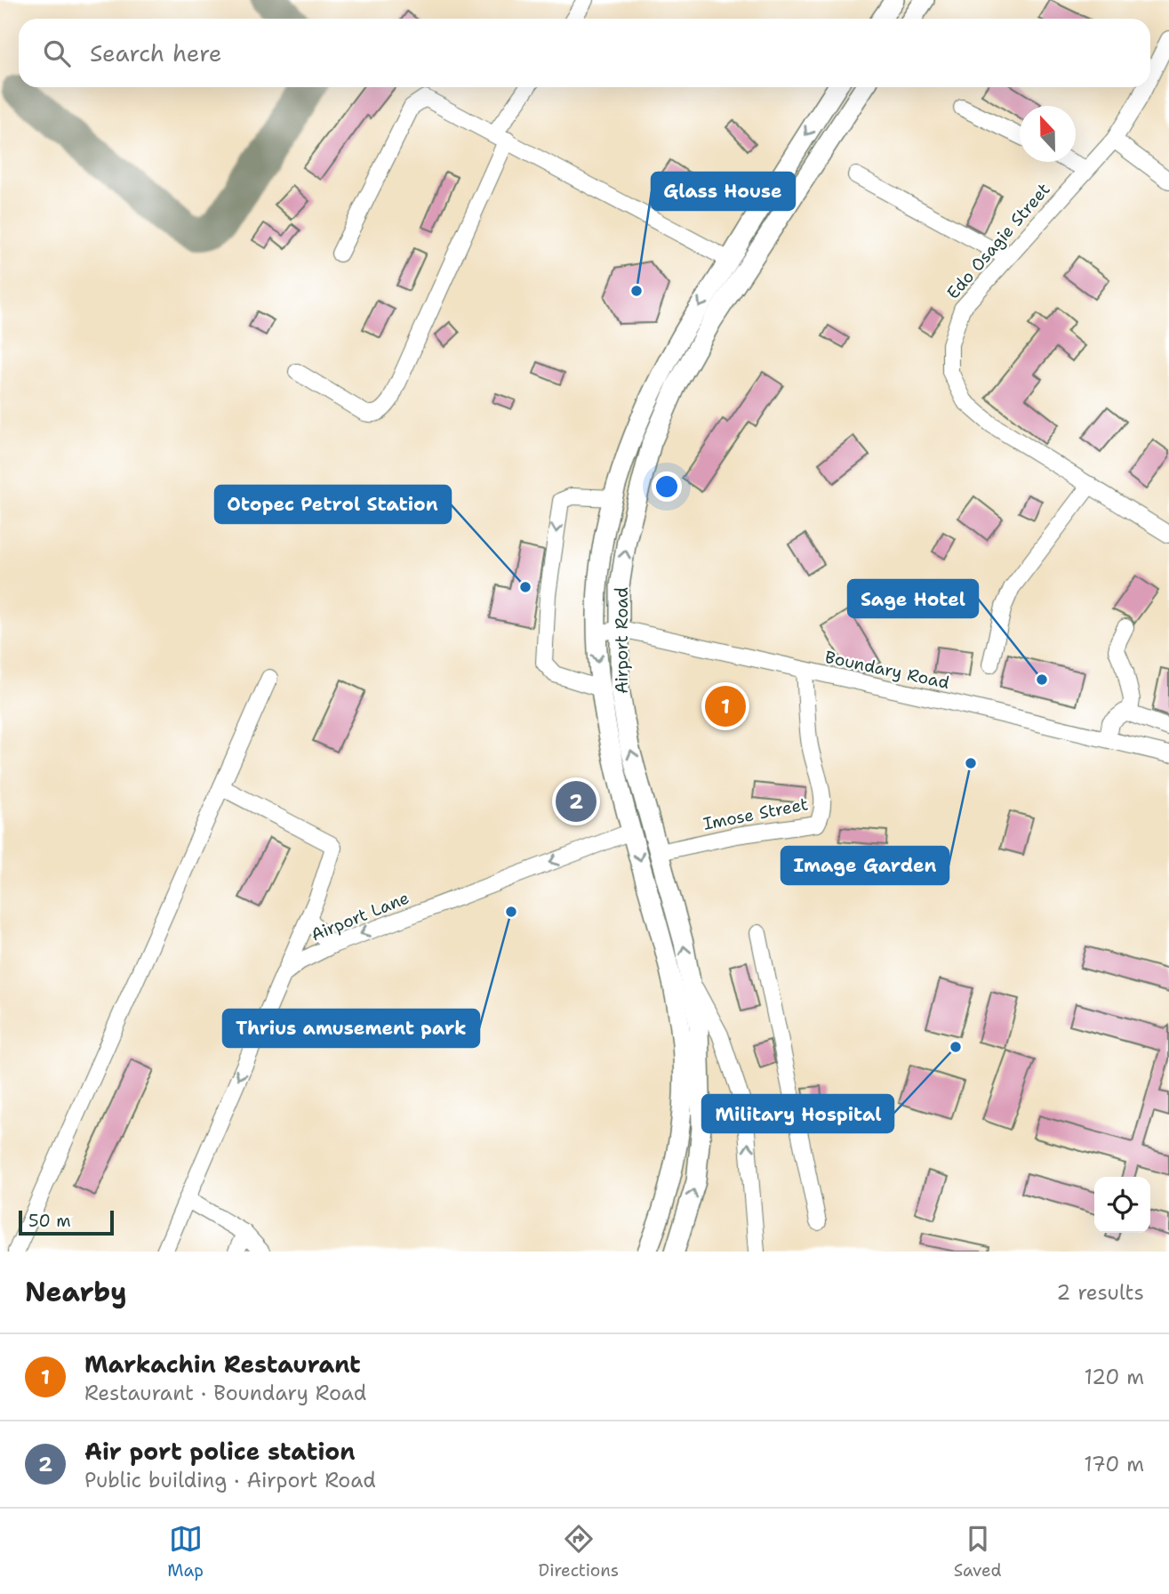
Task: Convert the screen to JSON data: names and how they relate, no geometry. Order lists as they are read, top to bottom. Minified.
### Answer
{"streets":{"main road":["Airport Road"],"street":["Edo Osagie Street","Boundary Road","Imose Street","Airport Lane"]},"crossings":[["Airport Road","Boundary Road"],["Airport Road","Imose Street"],["Airport Road","Airport Lane"],["Boundary Road","Imose Street"]],"one_way":["Airport Lane"],"places":["Glass House","Otopec Petrol Station","Sage Hotel","Image Garden","Thrius amusement park","Military Hospital"],"scale_bar":"50 m","north":"top","page":{"search":"Search here","pins":["1","2"],"scale":"50 m","heading":["Nearby","2 results"],"list":[{"mark":"1","name":"Markachin Restaurant","note":"Restaurant · Boundary Road","value":"120 m"},{"mark":"2","name":"Air port police station","note":"Public building · Airport Road","value":"170 m"}],"nav":["Map","Directions","Saved"]}}
